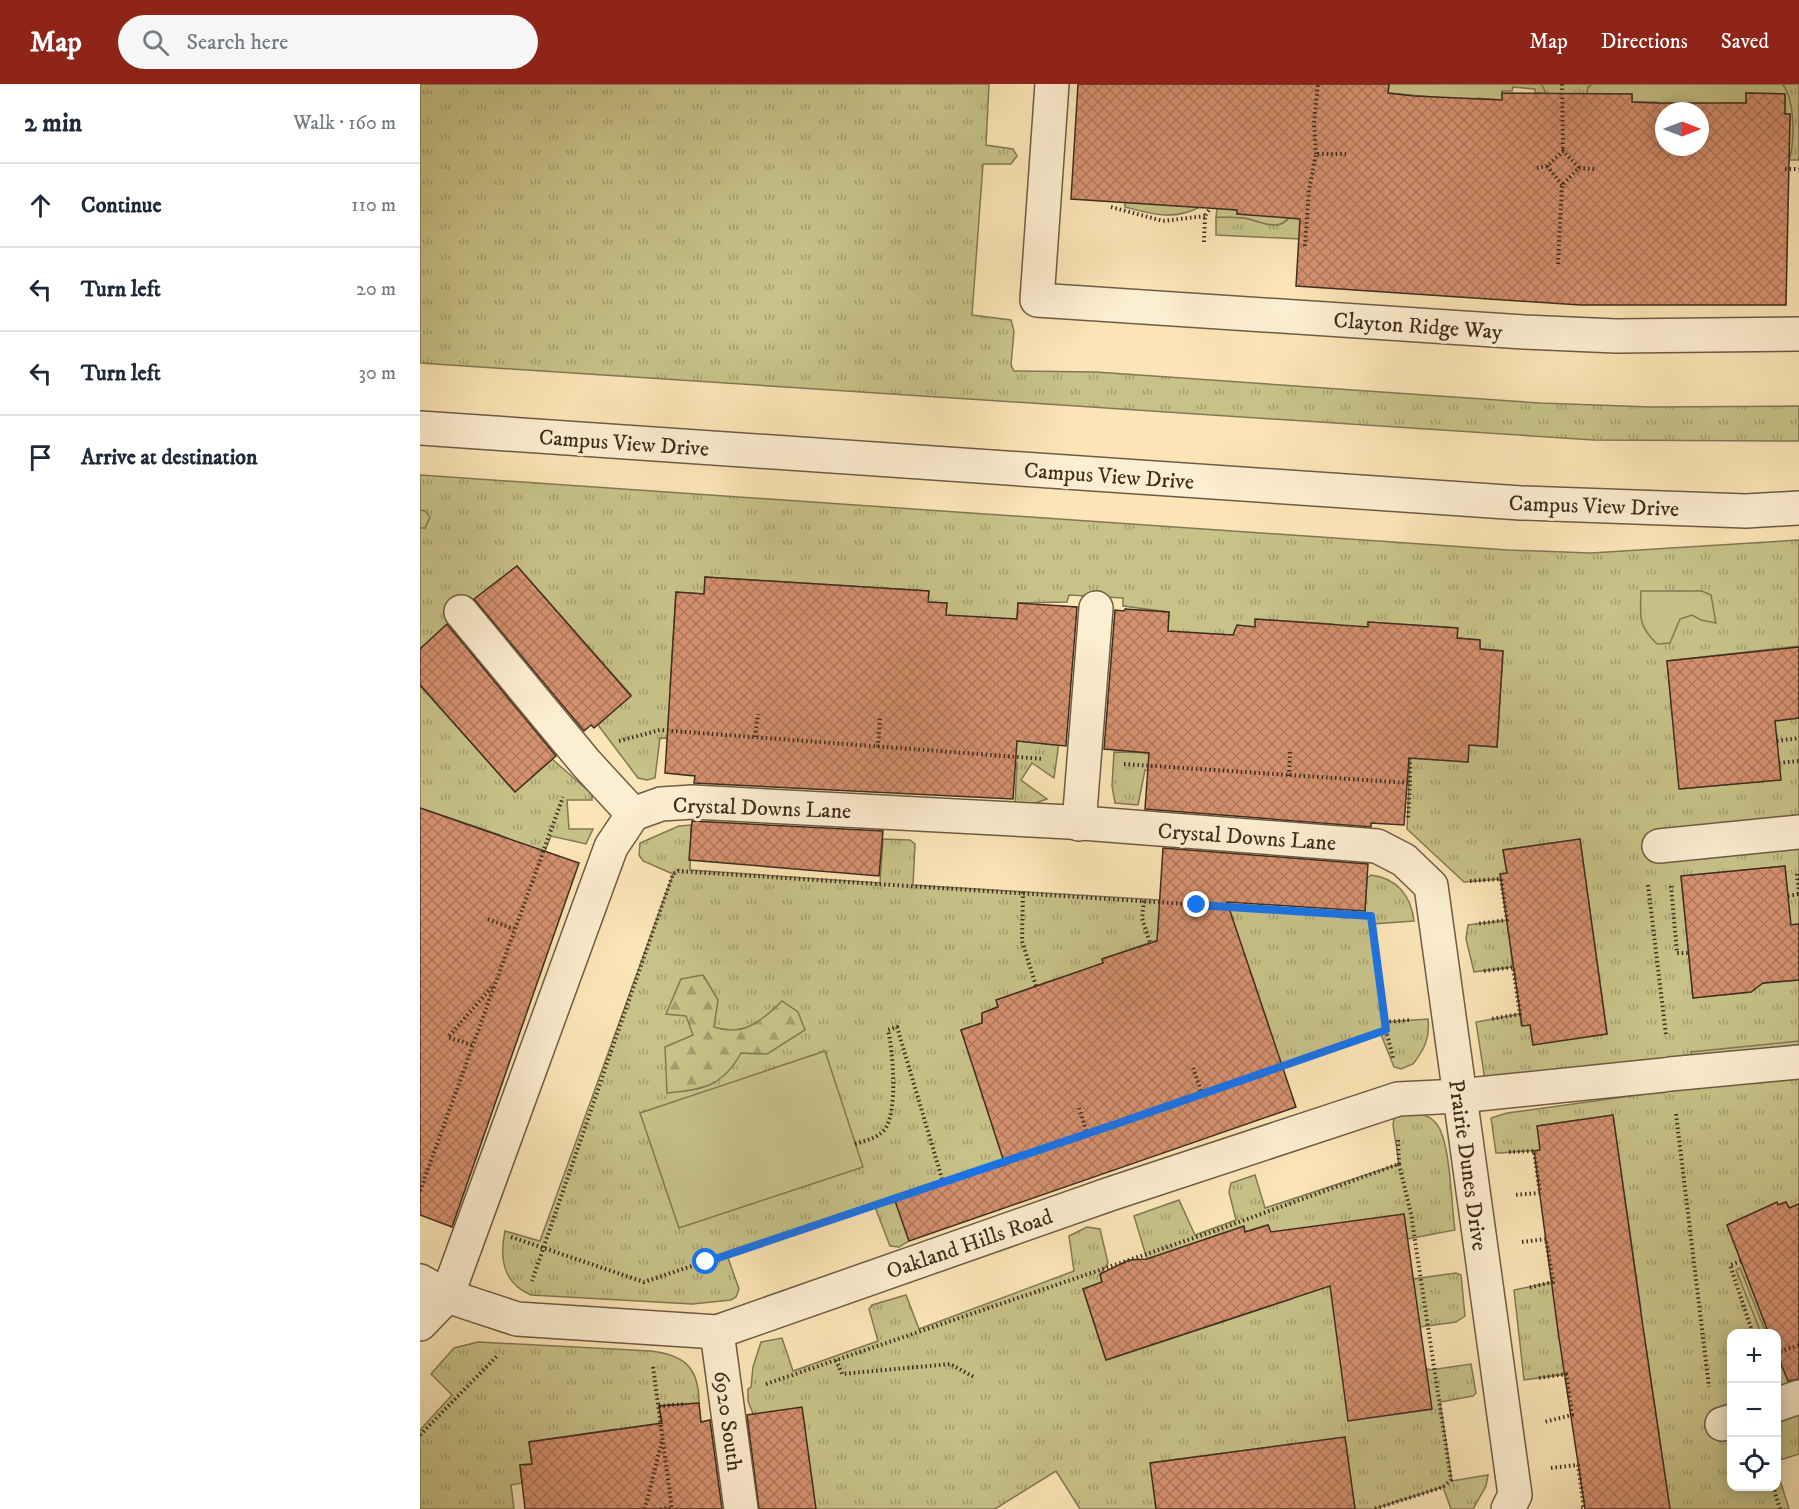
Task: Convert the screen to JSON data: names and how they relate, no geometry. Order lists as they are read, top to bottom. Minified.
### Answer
{"streets":{"street":["Clayton Ridge Way","Campus View Drive","Crystal Downs Lane","Prairie Dunes Drive","Oakland Hills Road","6920 South"]},"crossings":[["Crystal Downs Lane","Prairie Dunes Drive"],["Prairie Dunes Drive","Oakland Hills Road"],["Oakland Hills Road","6920 South"]],"north":"right","page":{"header":"Map","search":"Search here","nav":["Map","Directions","Saved"],"heading":["2 min","Walk · 160 m"],"list":[["Continue","110 m"],["Turn left","20 m"],["Turn left","30 m"],"Arrive at destination"],"map_buttons":["+","−"]}}
